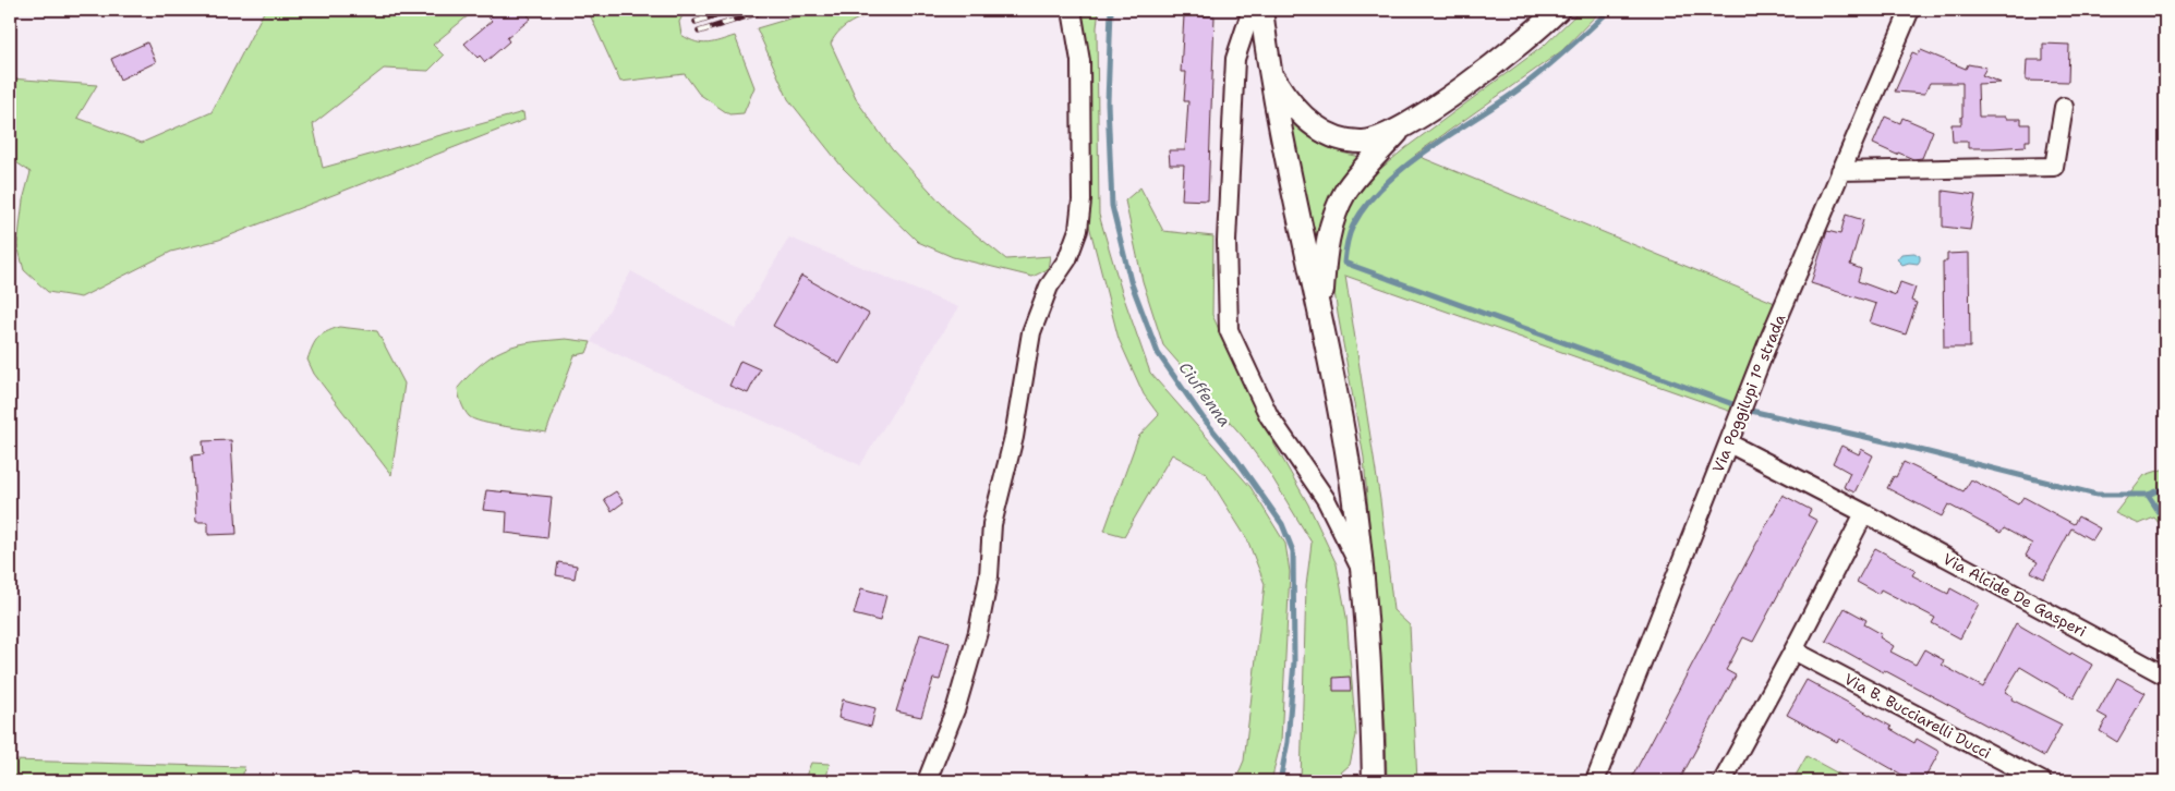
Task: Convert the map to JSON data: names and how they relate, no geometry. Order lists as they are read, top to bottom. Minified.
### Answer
{"streets":{"street":["Via Poggilupi 1° strada","Via Alcide De Gasperi","Via B. Bucciarelli Ducci"]},"crossings":[["Via Poggilupi 1° strada","Via Alcide De Gasperi"]],"water":["Ciuffenna"]}
